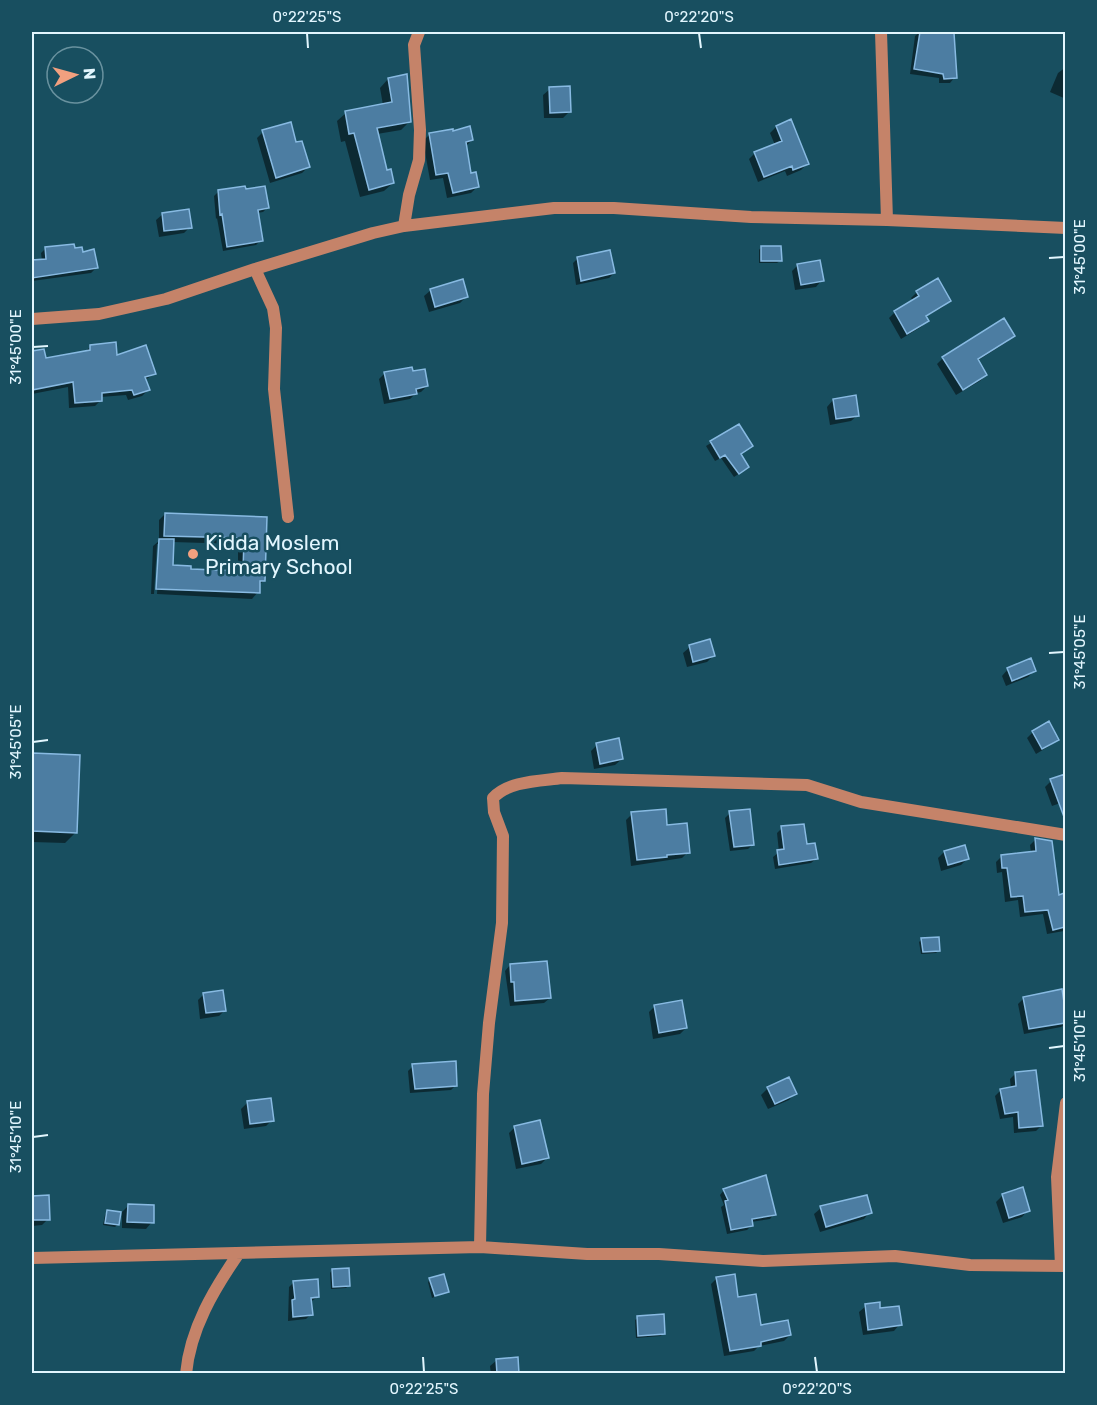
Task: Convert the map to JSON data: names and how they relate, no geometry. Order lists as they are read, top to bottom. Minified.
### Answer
{"places":["Kidda Moslem Primary School"],"north":"right","coordinates":["0°22'25\"S","0°22'20\"S","31°45'00\"E","31°45'05\"E","31°45'10\"E"]}
